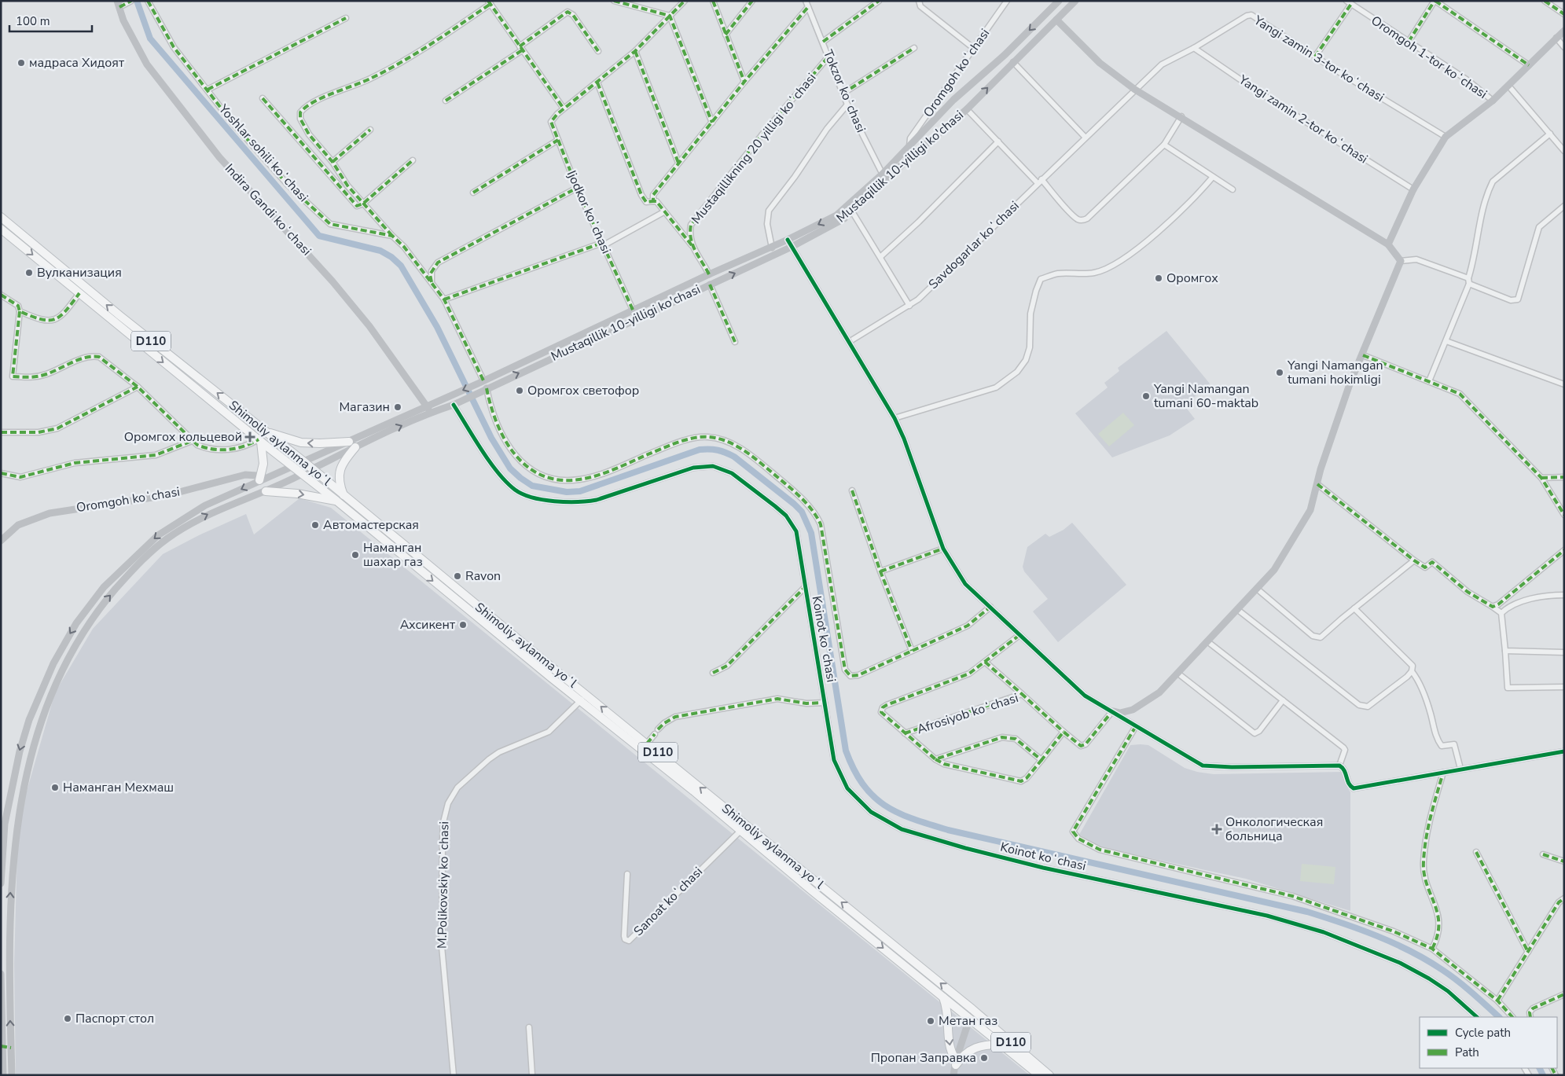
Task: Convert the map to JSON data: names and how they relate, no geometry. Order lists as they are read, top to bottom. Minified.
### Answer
{"streets":{"main road":["Oromgoh koʻchasi","Mustaqillik 10-yilligi ko'chasi","Indira Gandi koʻchasi","D110","Shimoliy aylanma yoʻl"],"street":["Oromgoh 1-tor koʻchasi","Yangi zamin 3-tor koʻchasi","Tokzor koʻchasi","Yangi zamin 2-tor koʻchasi","Mustaqillikning 20 yilligi koʻchasi","Yoshlar sohili koʻchasi","Ijodkor koʻchasi","Savdogarlar koʻchasi","Koinot koʻchasi","Afrosiyob koʻchasi","M.Polikovskiy koʻchasi","Sanoat koʻchasi"]},"crossings":[["Yangi zamin 3-tor koʻchasi","Yangi zamin 2-tor koʻchasi"],["Yangi zamin 3-tor koʻchasi","Savdogarlar koʻchasi"],["Oromgoh koʻchasi","Mustaqillik 10-yilligi ko'chasi"],["Tokzor koʻchasi","Mustaqillikning 20 yilligi koʻchasi"],["Tokzor koʻchasi","Mustaqillik 10-yilligi ko'chasi"],["Mustaqillikning 20 yilligi koʻchasi","Mustaqillik 10-yilligi ko'chasi"],["Mustaqillikning 20 yilligi koʻchasi","Ijodkor koʻchasi"],["Mustaqillik 10-yilligi ko'chasi","Indira Gandi koʻchasi"],["Mustaqillik 10-yilligi ko'chasi","Ijodkor koʻchasi"],["Mustaqillik 10-yilligi ko'chasi","Koinot koʻchasi"],["Shimoliy aylanma yoʻl","M.Polikovskiy koʻchasi"],["Shimoliy aylanma yoʻl","Sanoat koʻchasi"]],"places":{"other":["мадраса Хидоят","Вулканизация","Оромгох","Yangi Namangan tumani hokimligi","Оромгох светофор","Yangi Namangan tumani 60-maktab","Магазин","Автомастерская","Наманган шахар газ","Ravon","Ахсикент","Наманган Мехмаш","Паспорт стол","Метан газ","Пропан Заправка"],"health":["Оромгох кольцевой","Онкологическая больница"]},"legend":["Cycle path","Path"],"scale_bar":"100 m"}
